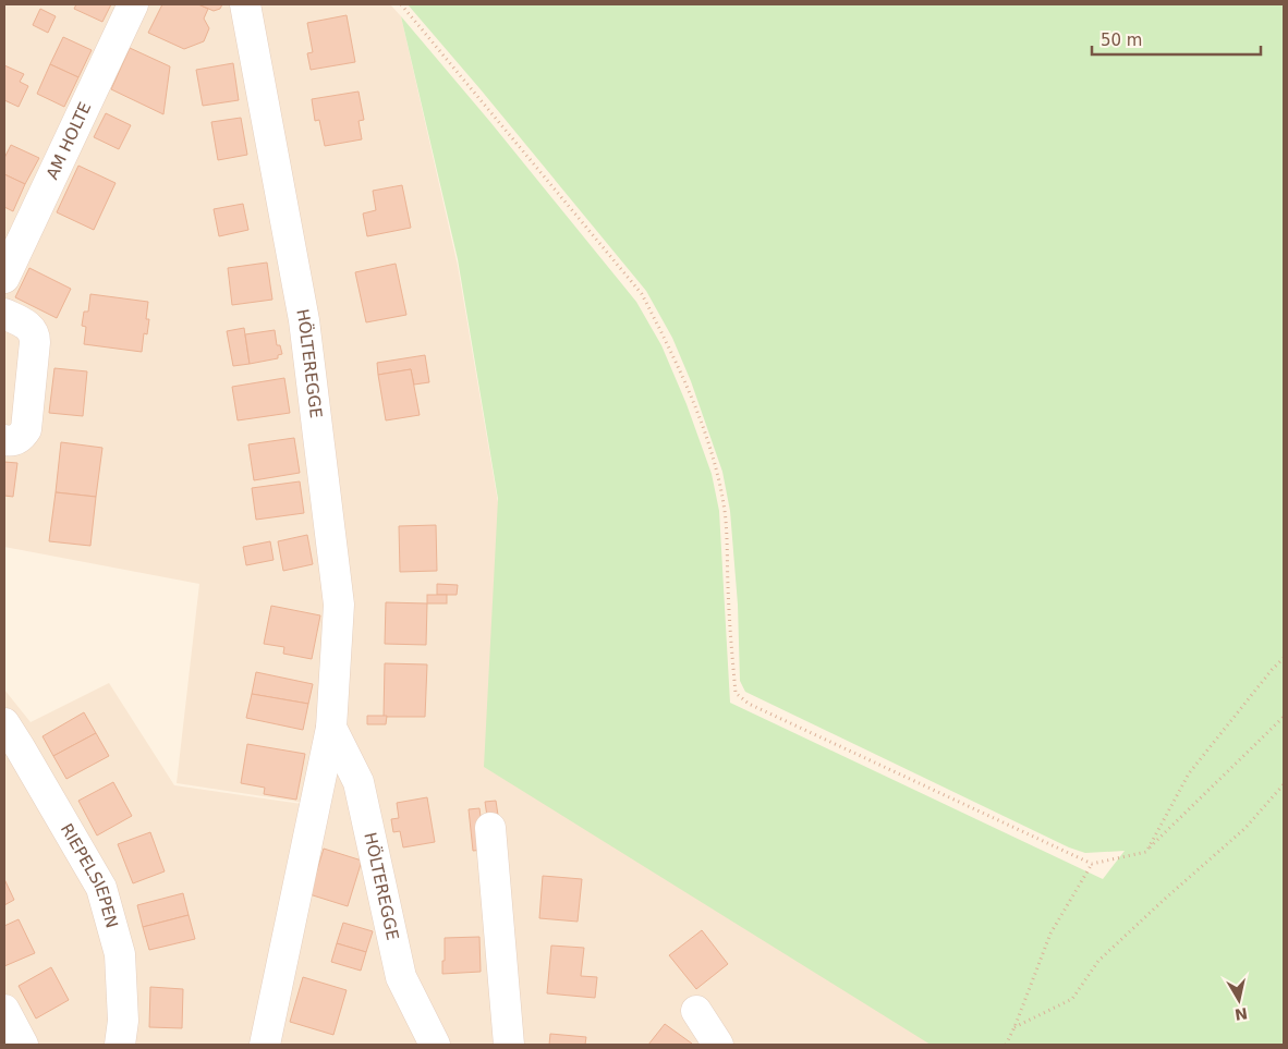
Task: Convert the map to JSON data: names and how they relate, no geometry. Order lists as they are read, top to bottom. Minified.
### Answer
{"streets":{"street":["AM HOLTE","HÖLTEREGGE","RIEPELSIEPEN"]},"scale_bar":"50 m","north":"bottom"}
